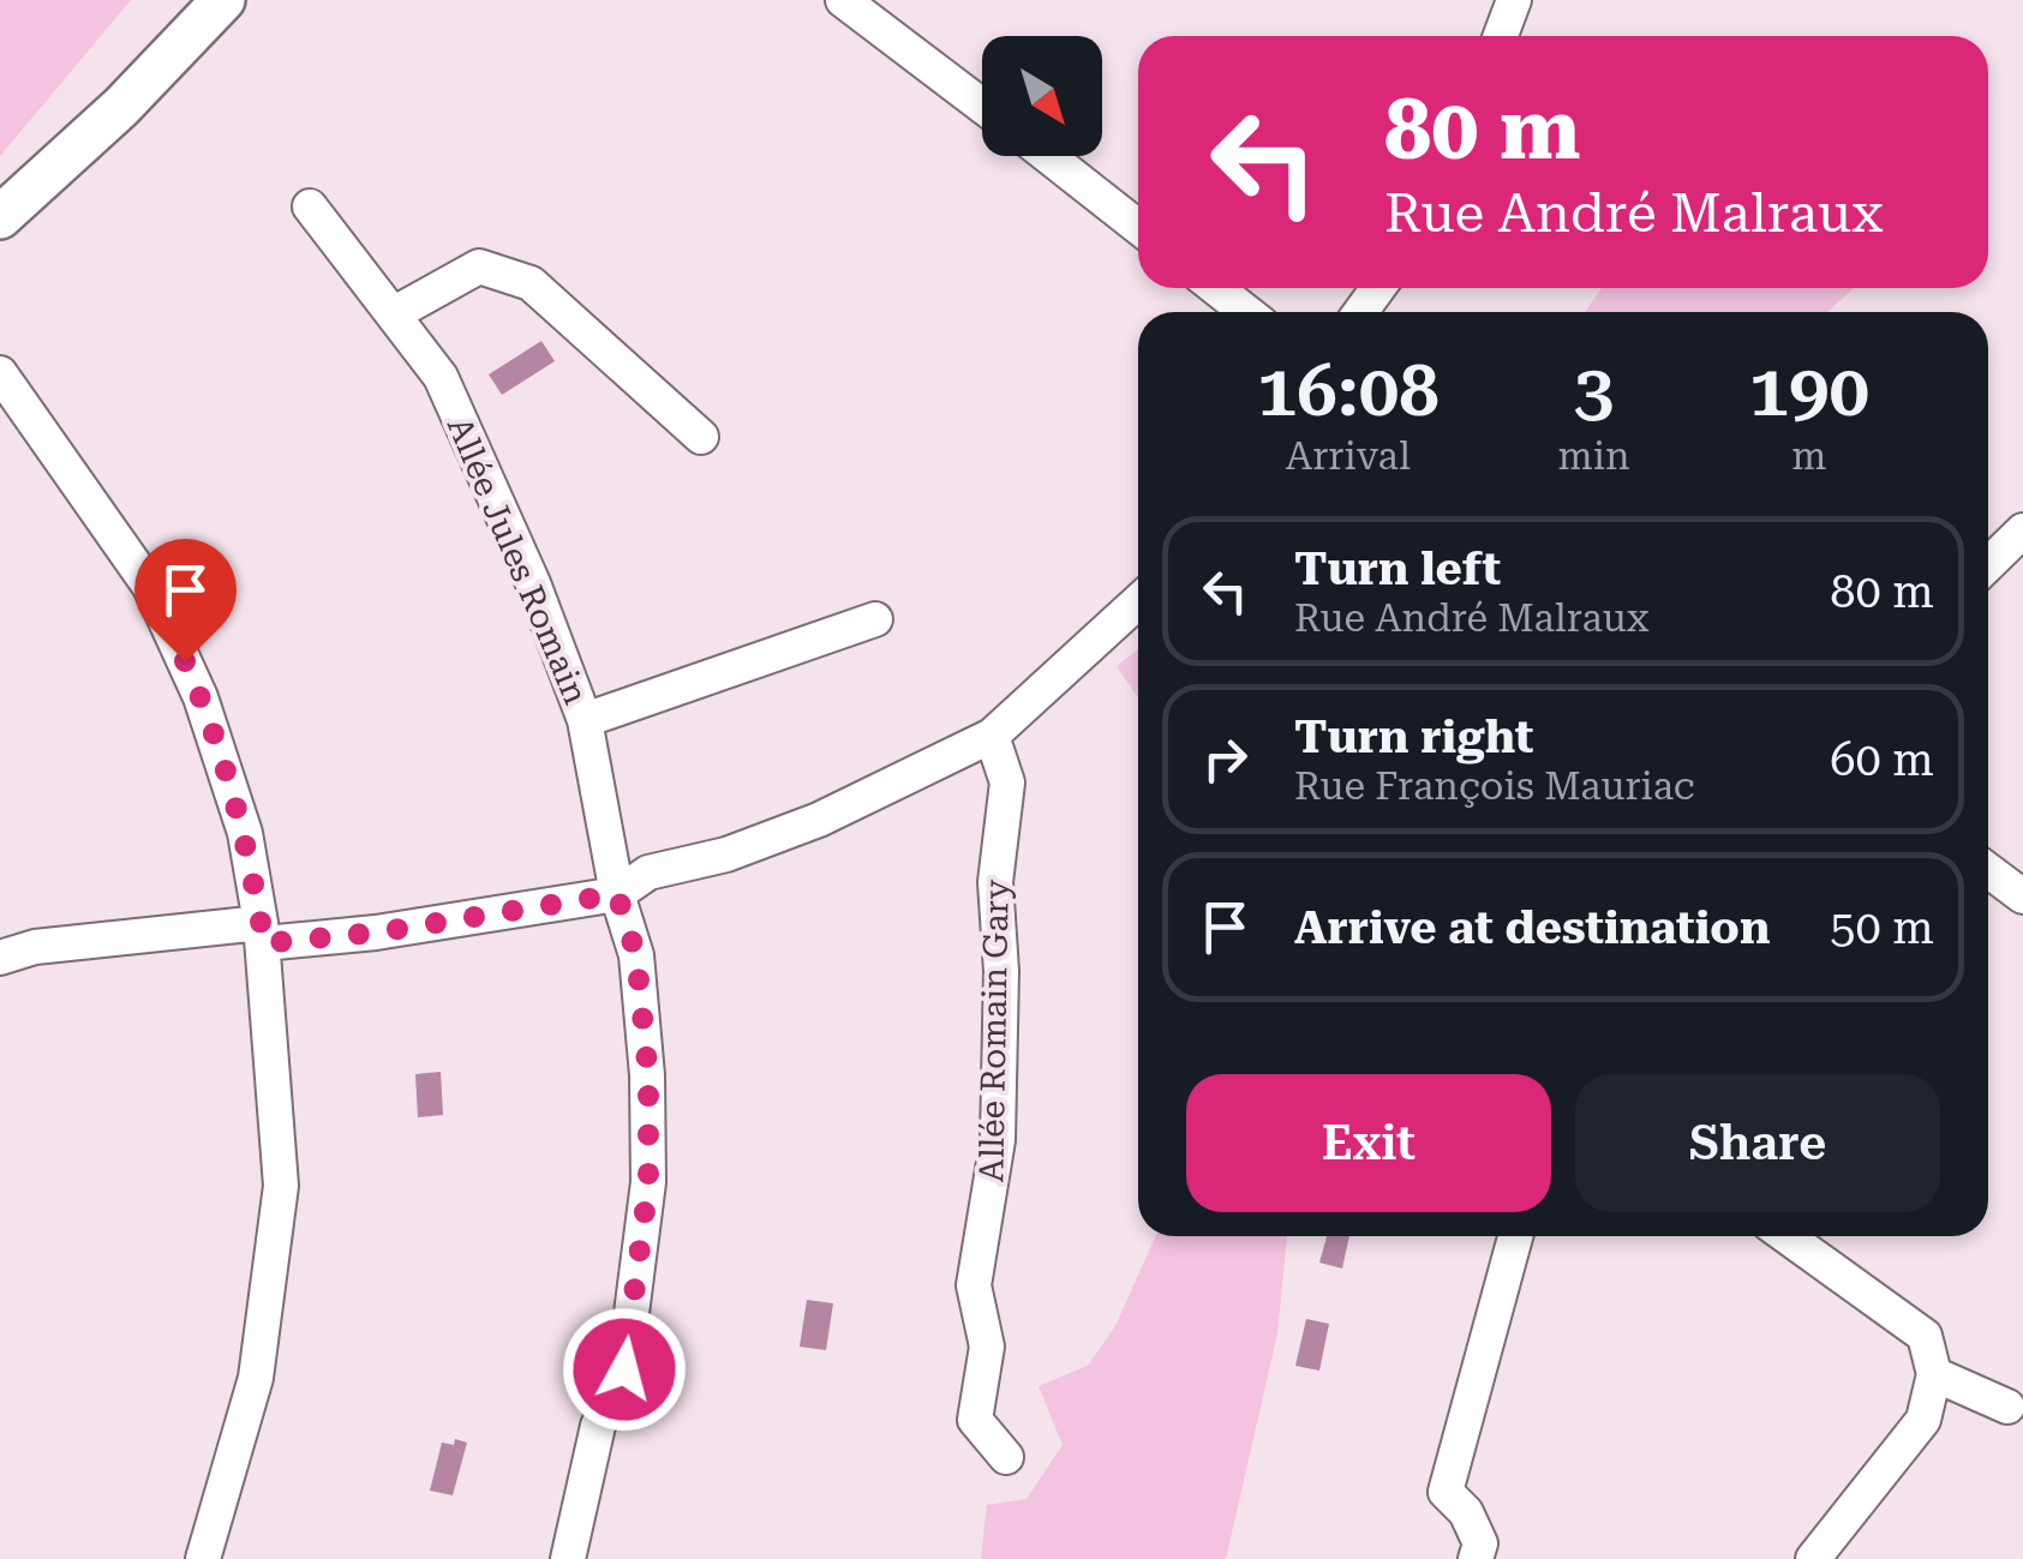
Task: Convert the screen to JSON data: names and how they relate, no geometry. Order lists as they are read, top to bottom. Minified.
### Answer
{"streets":{"street":["Allée Jules Romain","Allée Romain Gary"]},"north":"bottom right","page":{"turn":["80 m","Rue André Malraux"],"eta":["16:08","Arrival","3","min","190","m"],"list":[{"name":"Turn left","note":"Rue André Malraux","value":"80 m"},{"name":"Turn right","note":"Rue François Mauriac","value":"60 m"},{"name":"Arrive at destination","value":"50 m"}],"buttons":["Exit","Share"]}}
